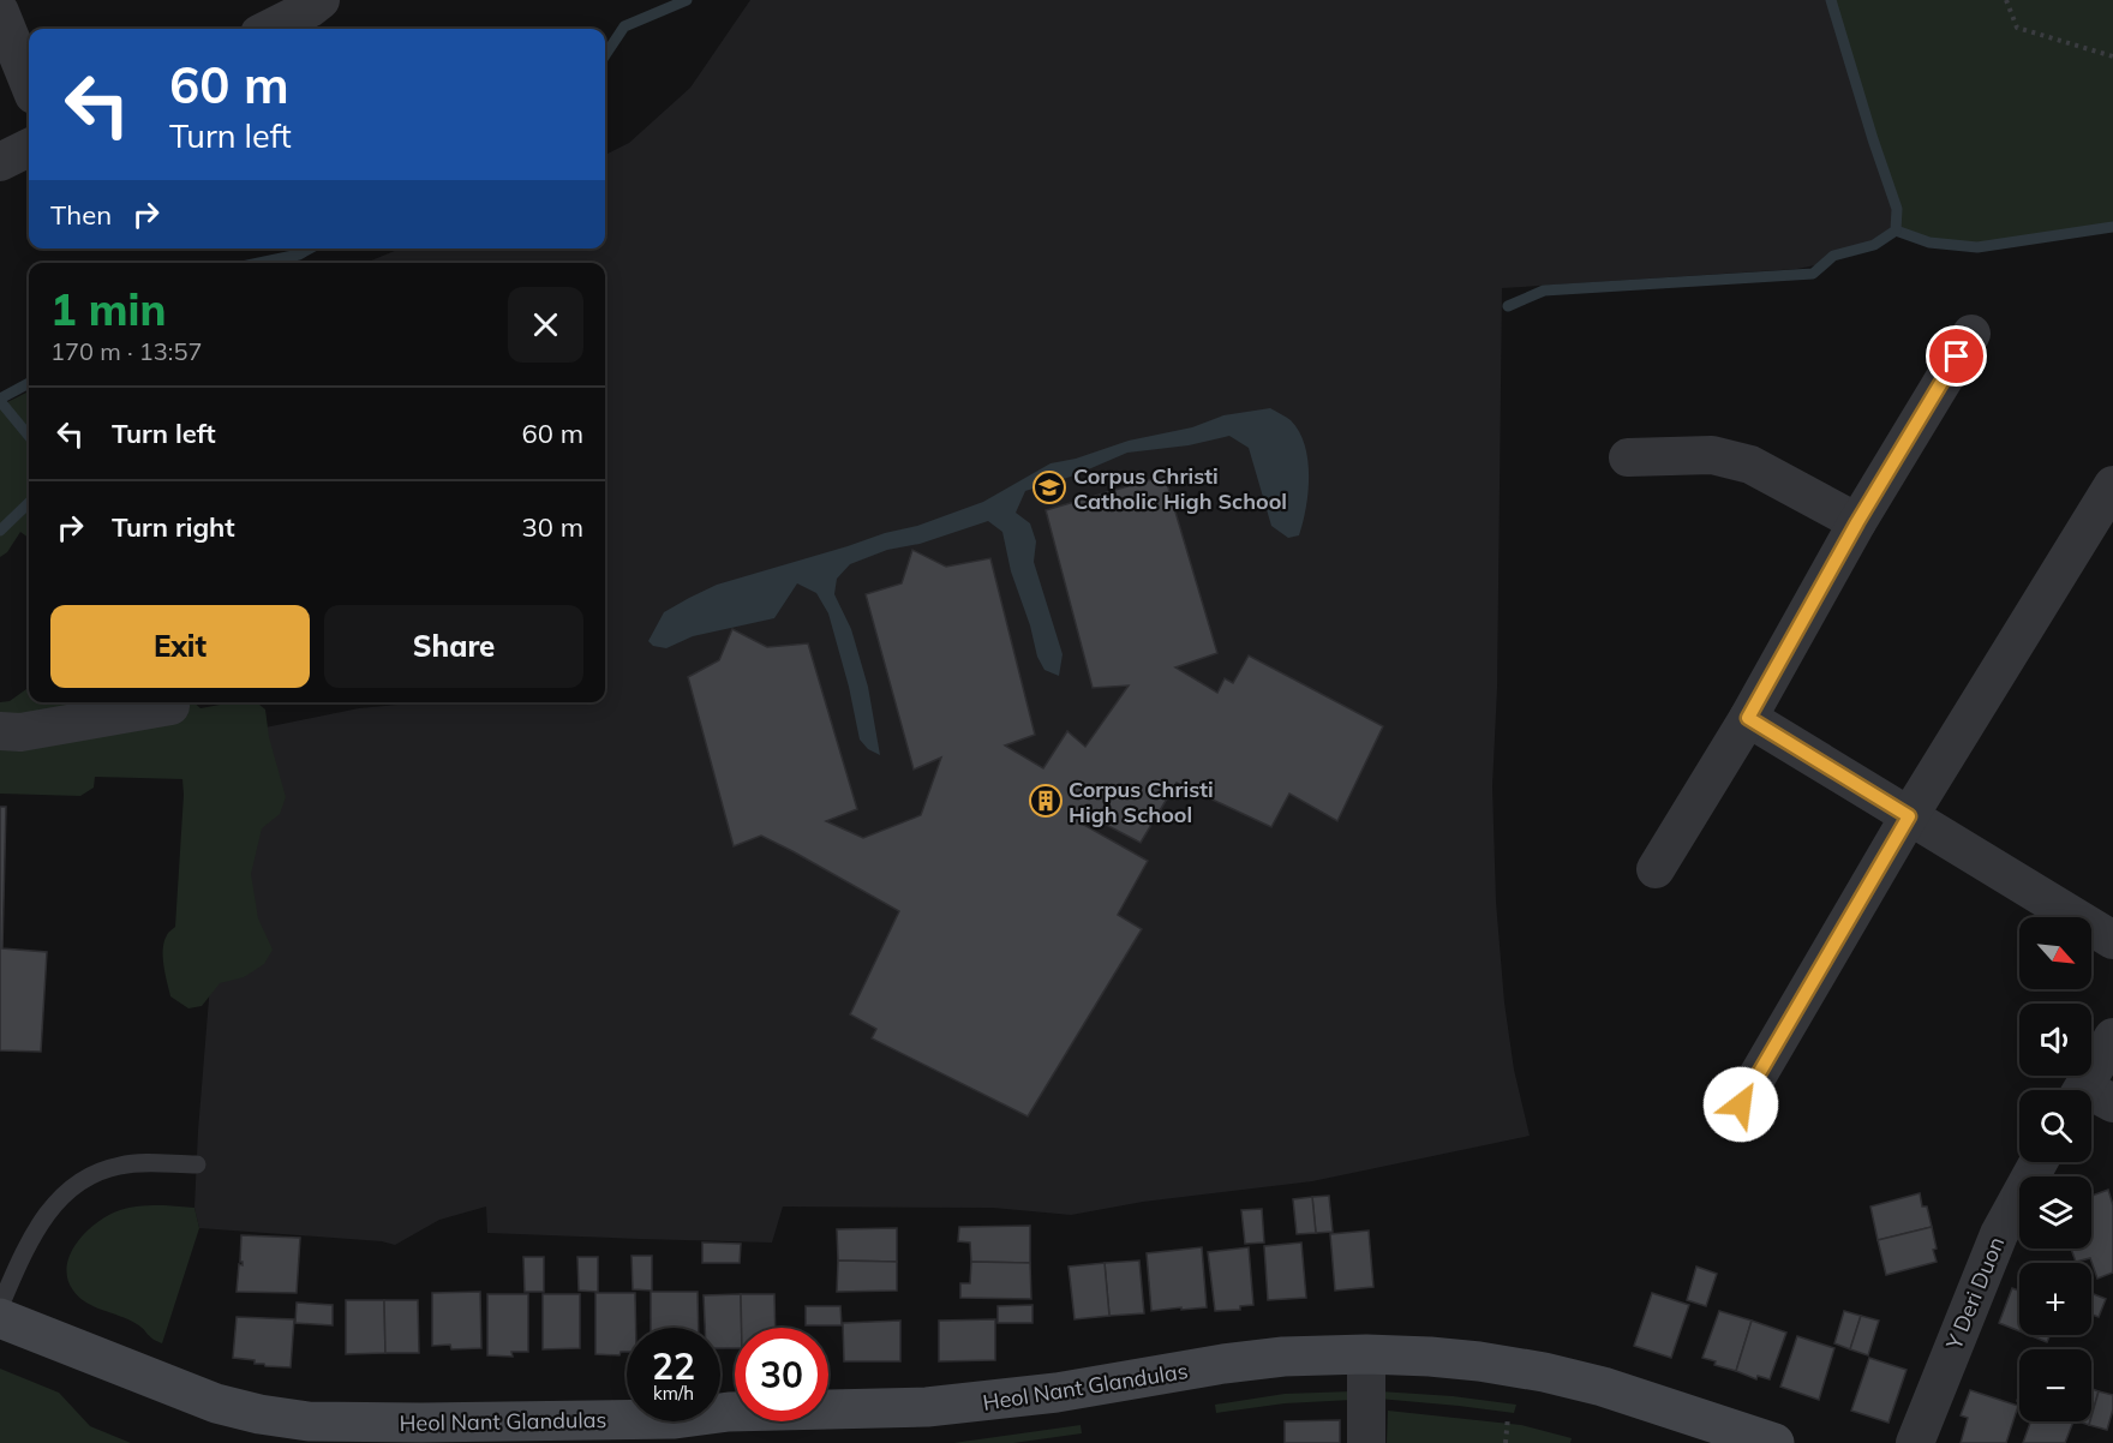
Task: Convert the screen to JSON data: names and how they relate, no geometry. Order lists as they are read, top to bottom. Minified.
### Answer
{"streets":{"street":["Y Deri Duon","Heol Nant Glandulas"]},"places":{"school or university":["Corpus Christi Catholic High School"],"building":["Corpus Christi High School"]},"north":"bottom right","page":{"turn":["60 m","Turn left"],"then":"Then","heading":["1 min","170 m · 13:57"],"list":[{"name":"Turn left","value":"60 m"},{"name":"Turn right","value":"30 m"}],"buttons":["Exit","Share"],"map_buttons":["+","−"],"speed":"22 km/h","limit":"30"}}
